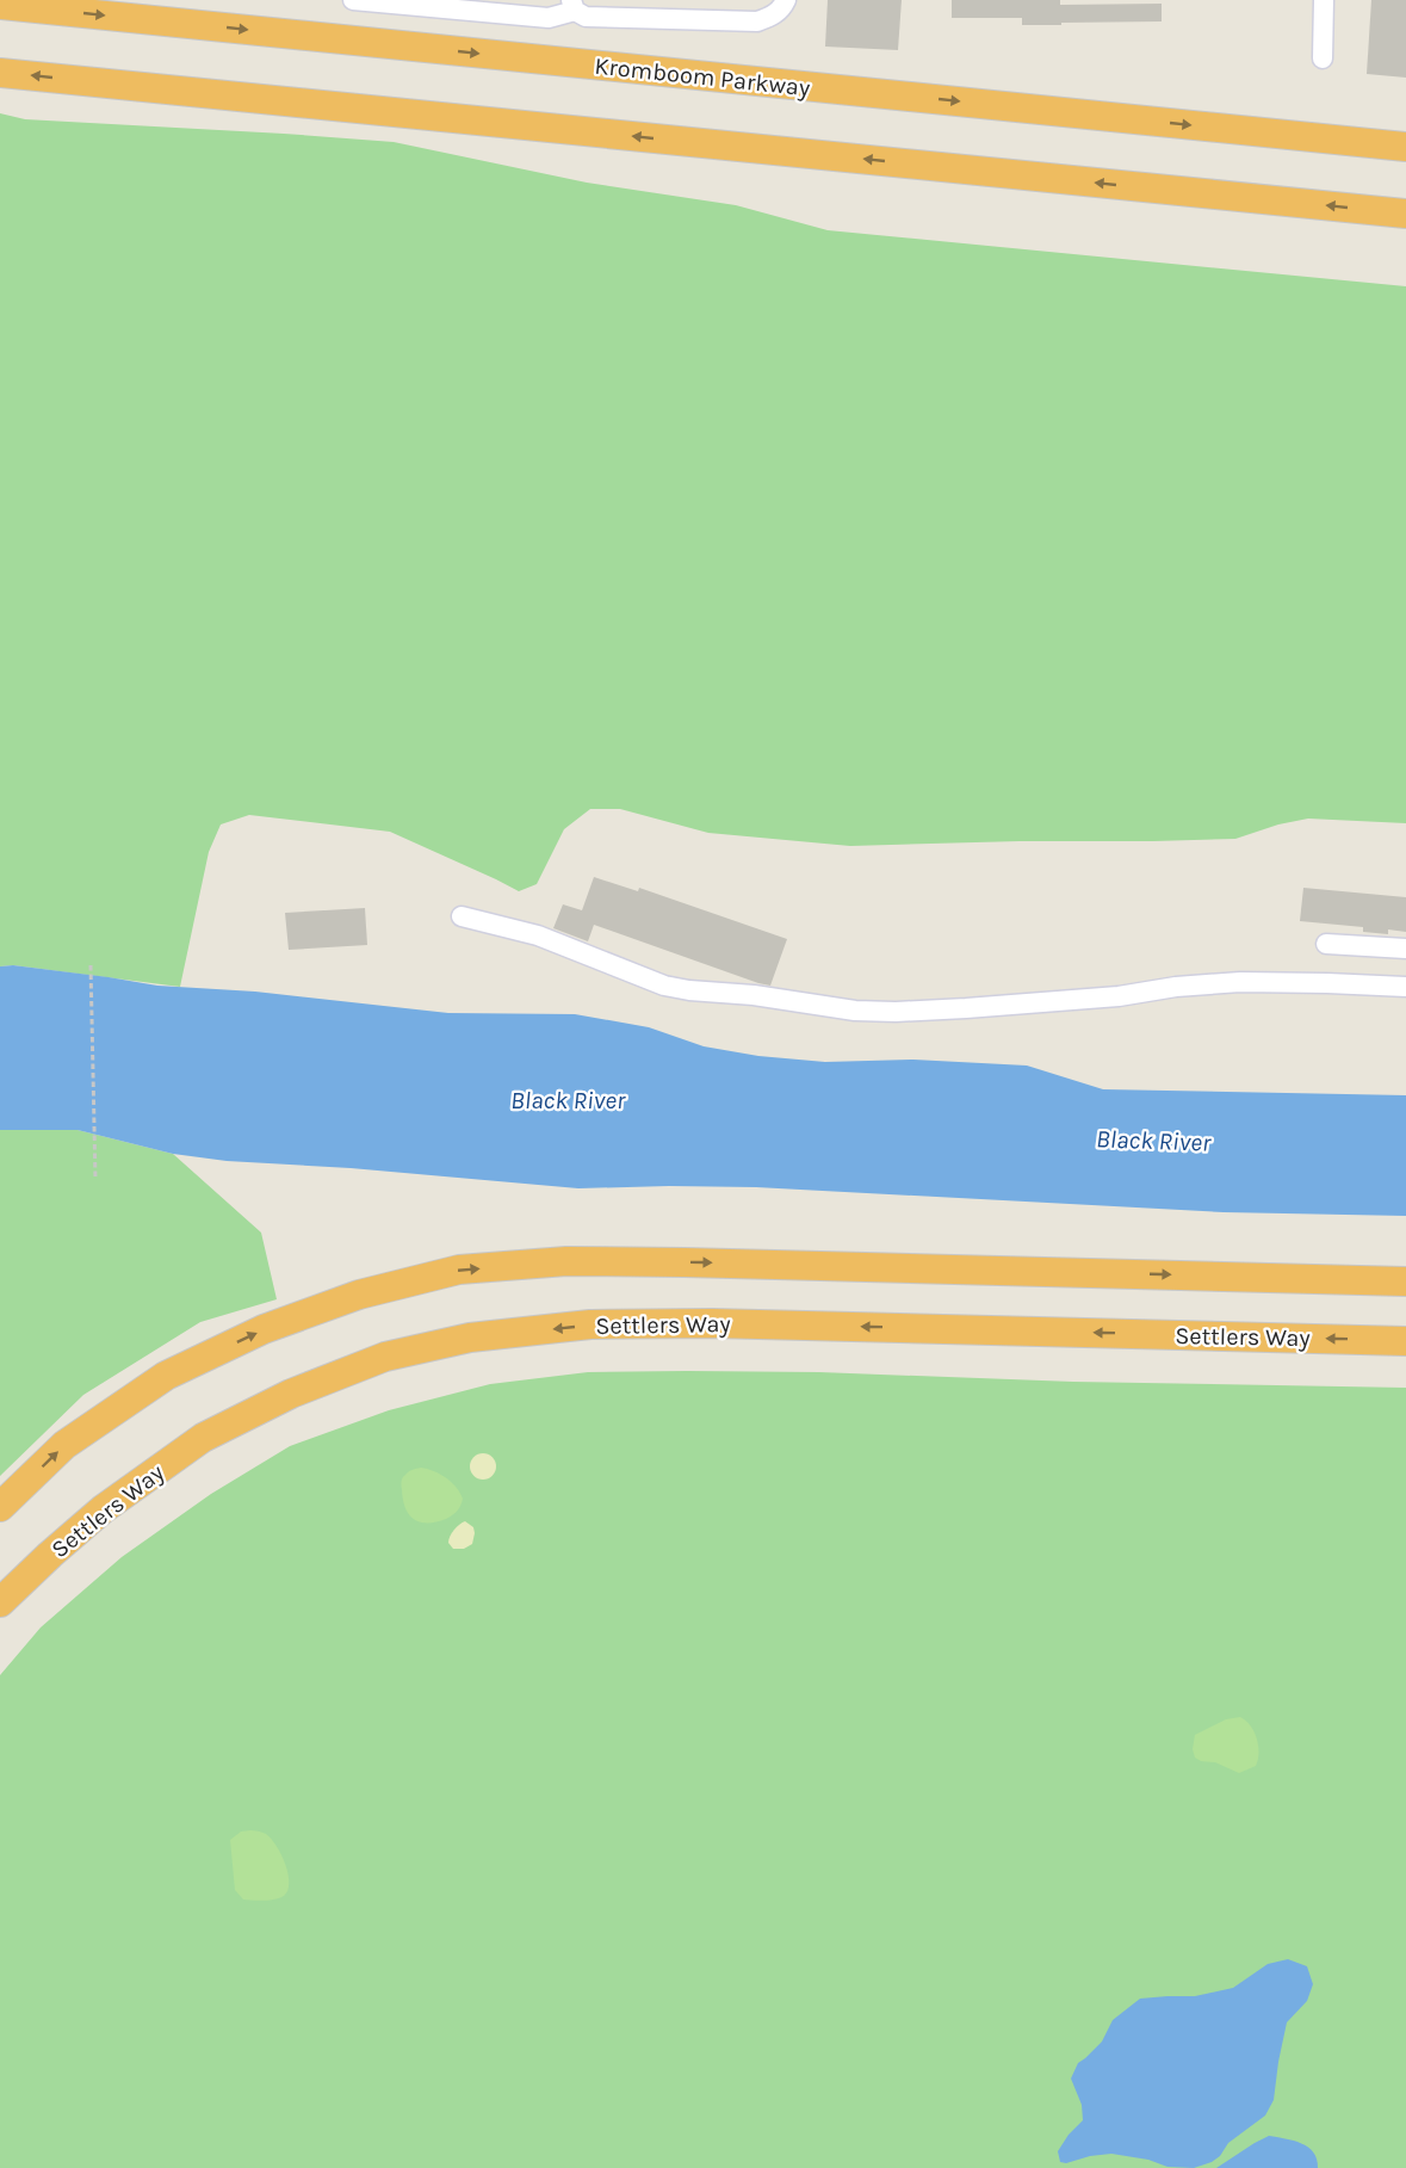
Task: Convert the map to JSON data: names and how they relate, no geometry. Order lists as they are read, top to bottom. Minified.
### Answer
{"streets":{"highway":["Kromboom Parkway","Settlers Way"]},"water":["Black River"]}
